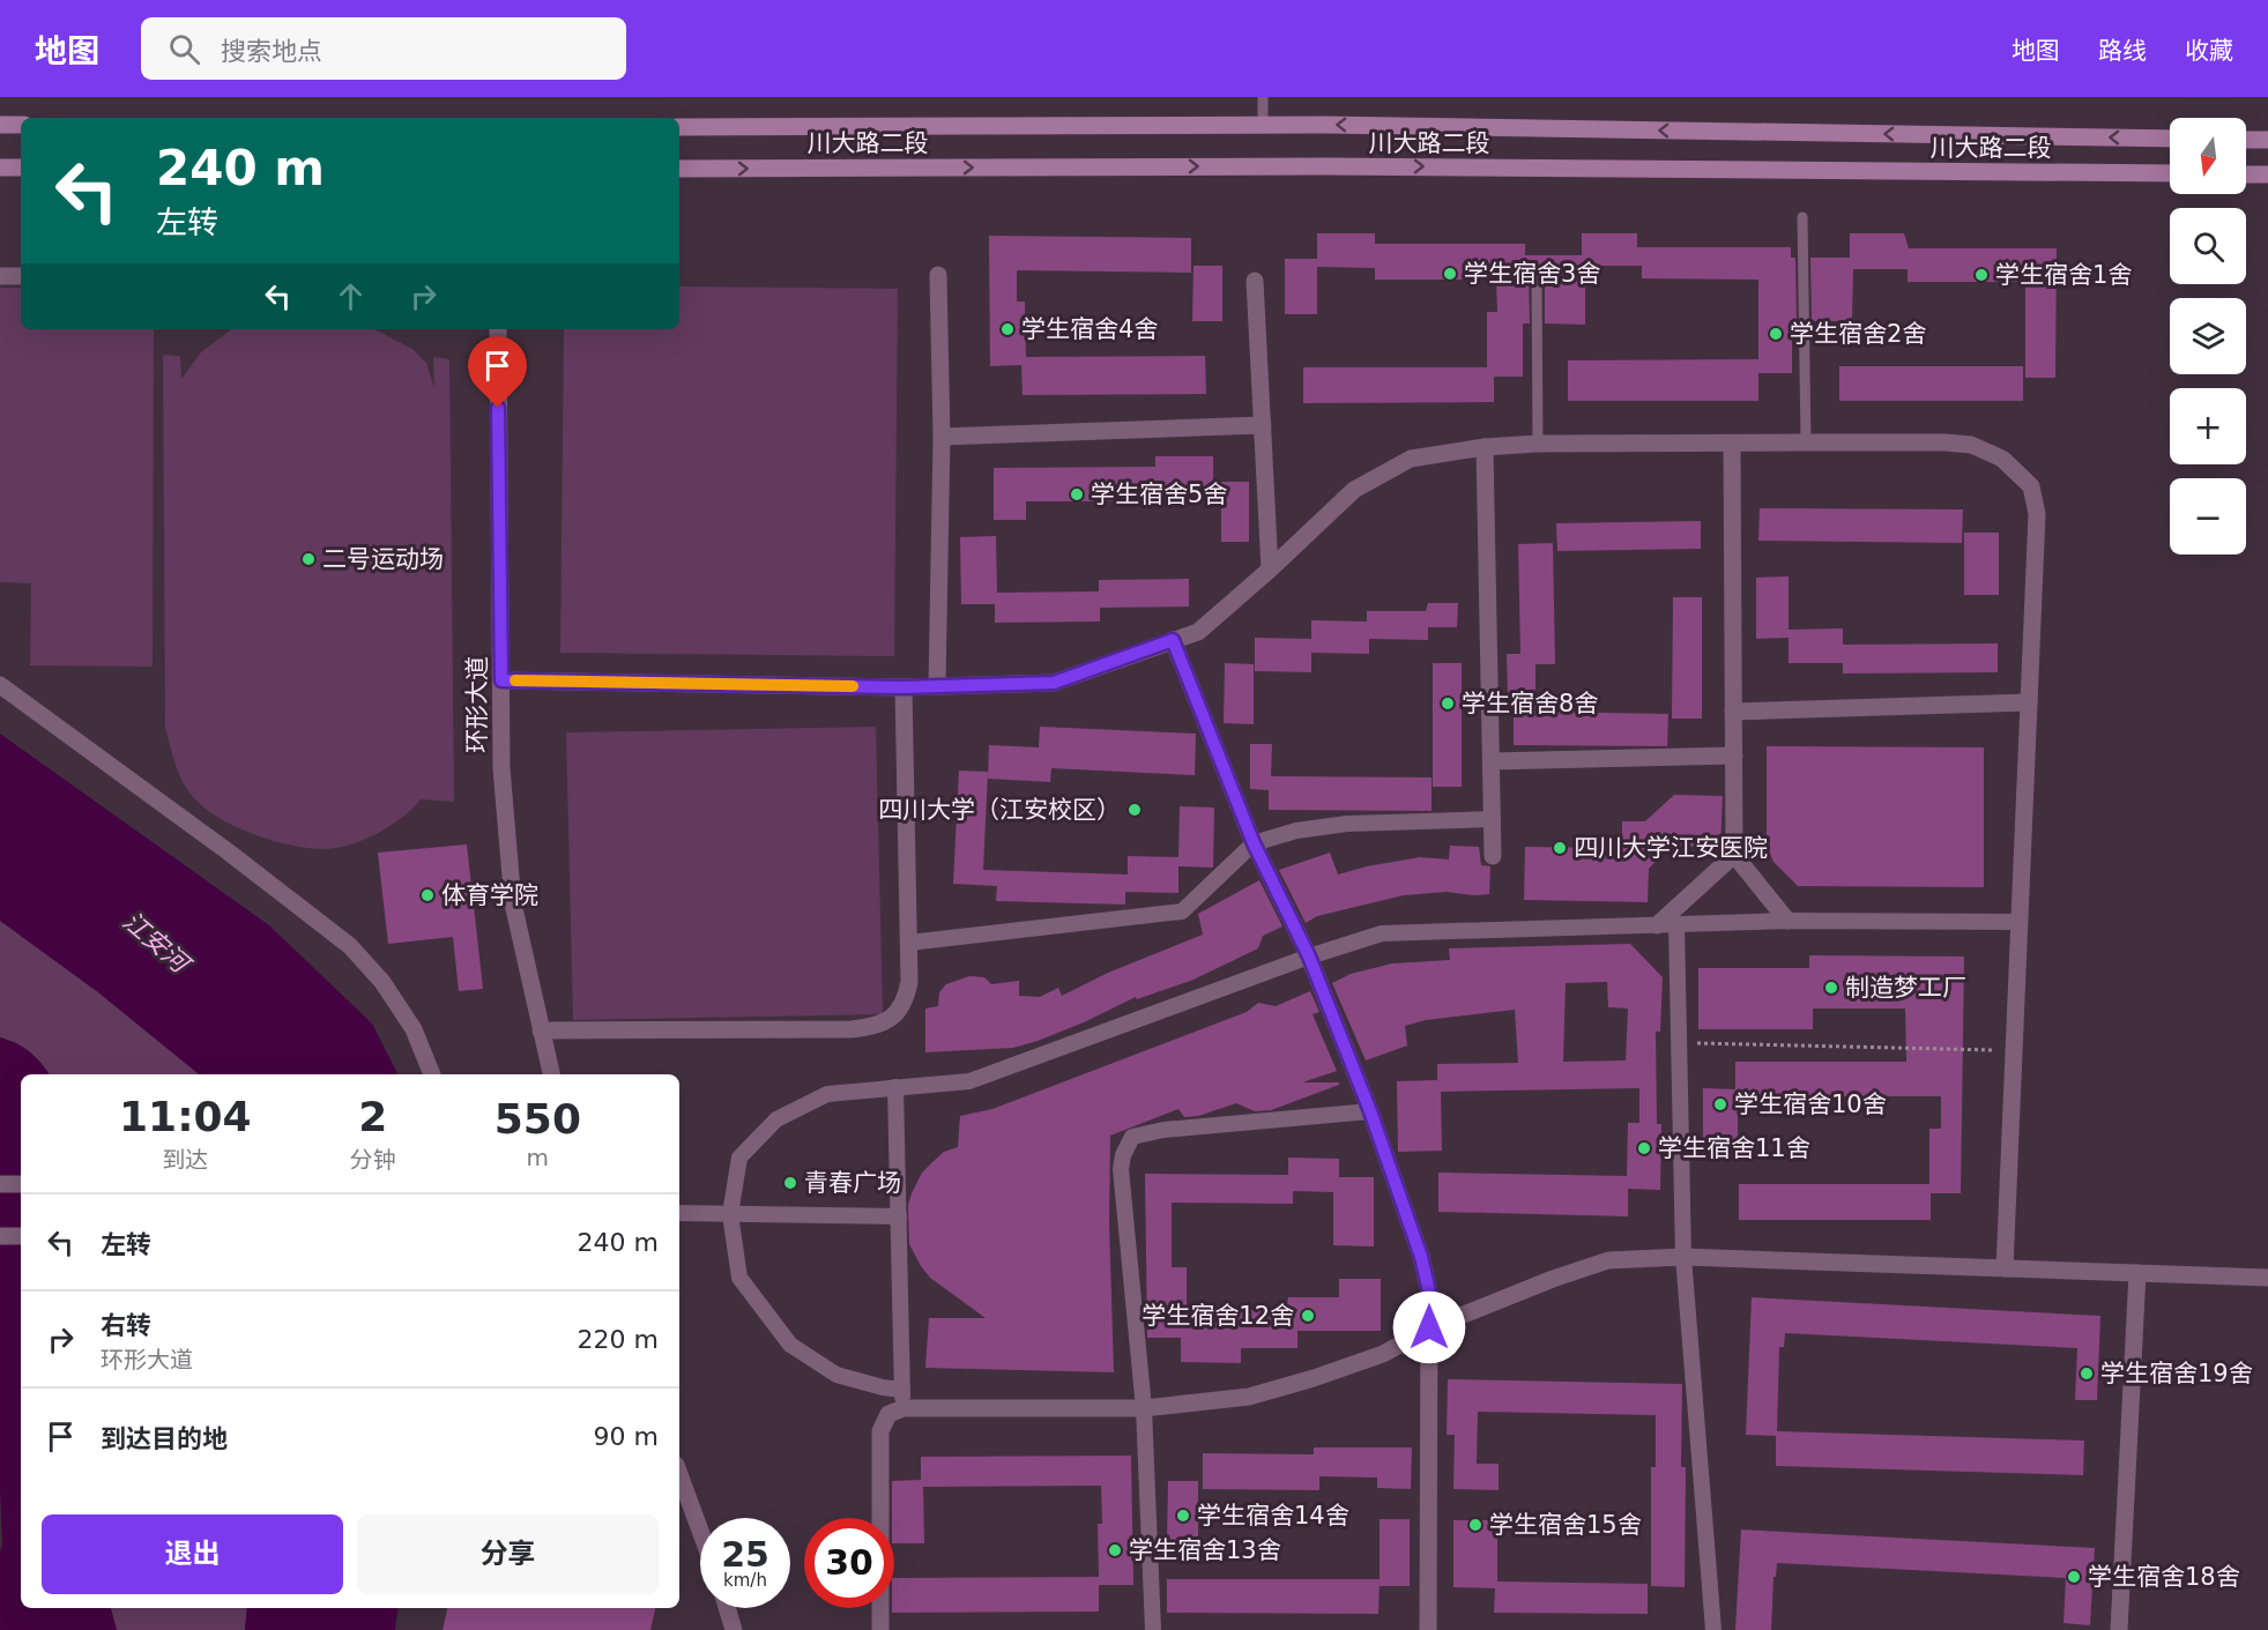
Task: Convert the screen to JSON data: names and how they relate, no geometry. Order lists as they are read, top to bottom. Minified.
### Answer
{"streets":{"main road":["川大路二段"],"street":["环形大道"]},"water":["江安河"],"places":["学生宿舍3舍","学生宿舍1舍","学生宿舍4舍","学生宿舍2舍","学生宿舍5舍","二号运动场","学生宿舍8舍","四川大学（江安校区）","四川大学江安医院","体育学院","制造梦工厂","学生宿舍10舍","学生宿舍11舍","青春广场","学生宿舍12舍","学生宿舍19舍","学生宿舍14舍","学生宿舍15舍","学生宿舍13舍","学生宿舍18舍"],"north":"bottom","page":{"header":"地图","search":"搜索地点","nav":["地图","路线","收藏"],"map_buttons":["+","−"],"turn":["240 m","左转"],"eta":["11:04","到达","2","分钟","550","m"],"list":[{"name":"左转","value":"240 m"},{"name":"右转","note":"环形大道","value":"220 m"},{"name":"到达目的地","value":"90 m"}],"buttons":["退出","分享"],"speed":"25 km/h","limit":"30"}}
